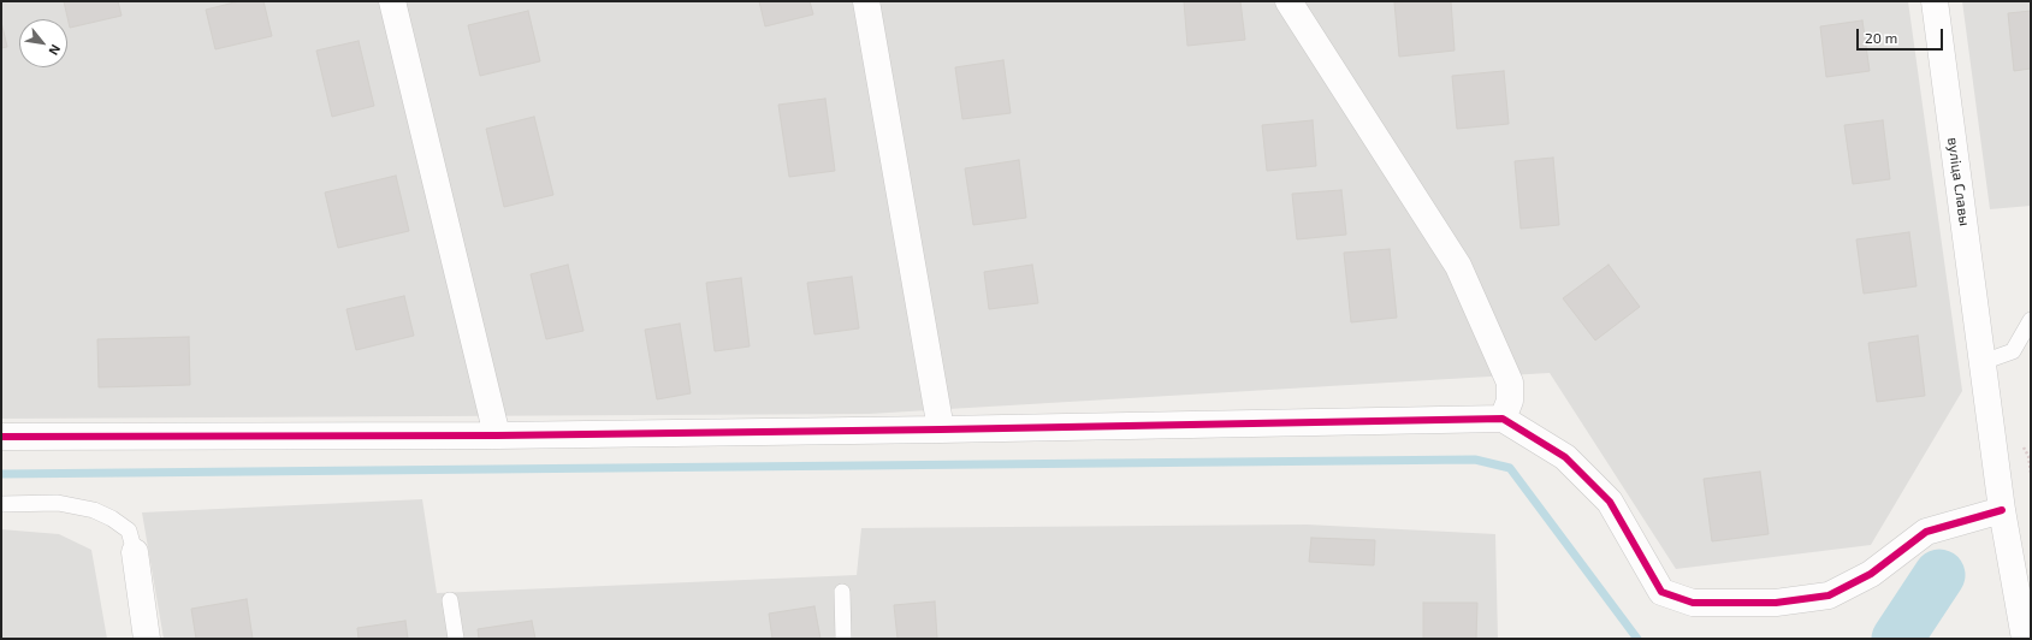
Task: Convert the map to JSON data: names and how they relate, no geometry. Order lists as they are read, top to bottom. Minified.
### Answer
{"streets":{"street":["вуліца Славы"]},"scale_bar":"20 m","north":"bottom right"}
